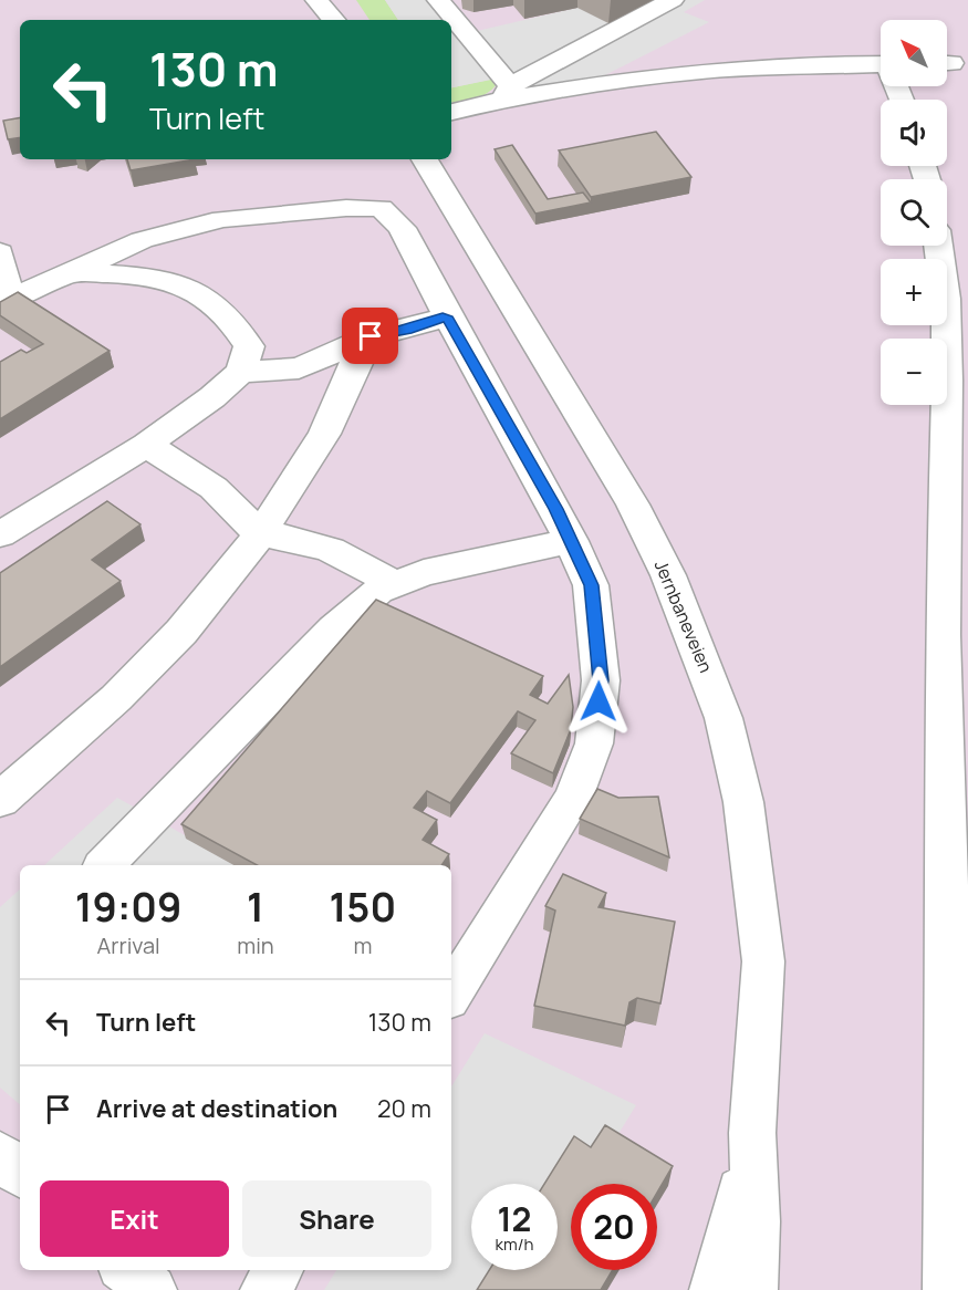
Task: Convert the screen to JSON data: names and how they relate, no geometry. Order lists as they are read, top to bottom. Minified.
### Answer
{"streets":{"street":["Jernbaneveien"]},"north":"top left","page":{"map_buttons":["+","−"],"turn":["130 m","Turn left"],"eta":["19:09","Arrival","1","min","150","m"],"list":[{"name":"Turn left","value":"130 m"},{"name":"Arrive at destination","value":"20 m"}],"buttons":["Exit","Share"],"speed":"12 km/h","limit":"20"}}
